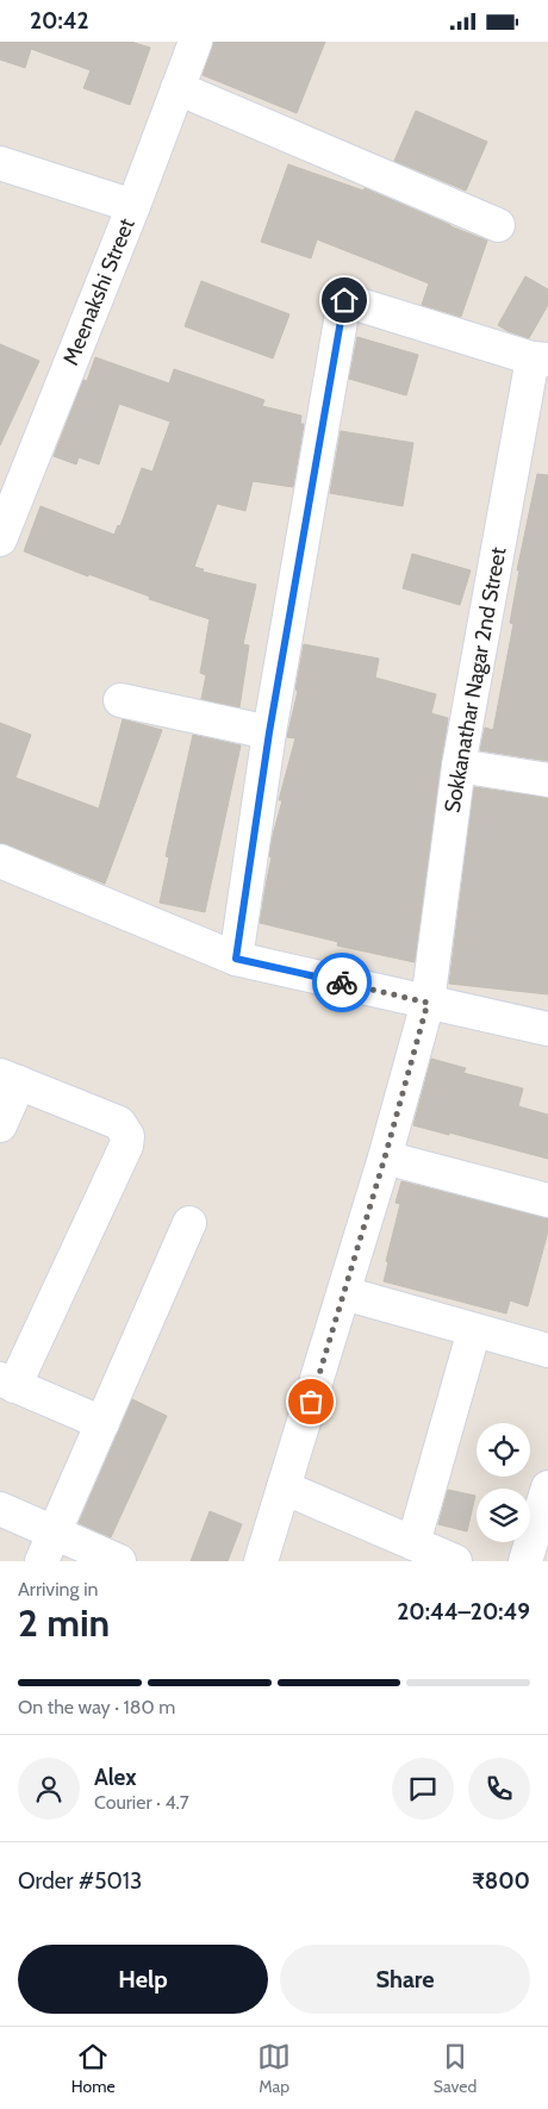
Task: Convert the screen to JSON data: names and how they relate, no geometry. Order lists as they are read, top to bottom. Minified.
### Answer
{"streets":{"street":["Meenakshi Street","Sokkanathar Nagar 2nd Street"]},"page":{"status":"20:42","heading":["2 min","Arriving in","20:44–20:49"],"panel":["Alex","Courier · 4.7","Order #5013","₹800"],"bar":"On the way · 180 m","buttons":["Help","Share"],"tabs":["Home","Map","Saved"]}}
